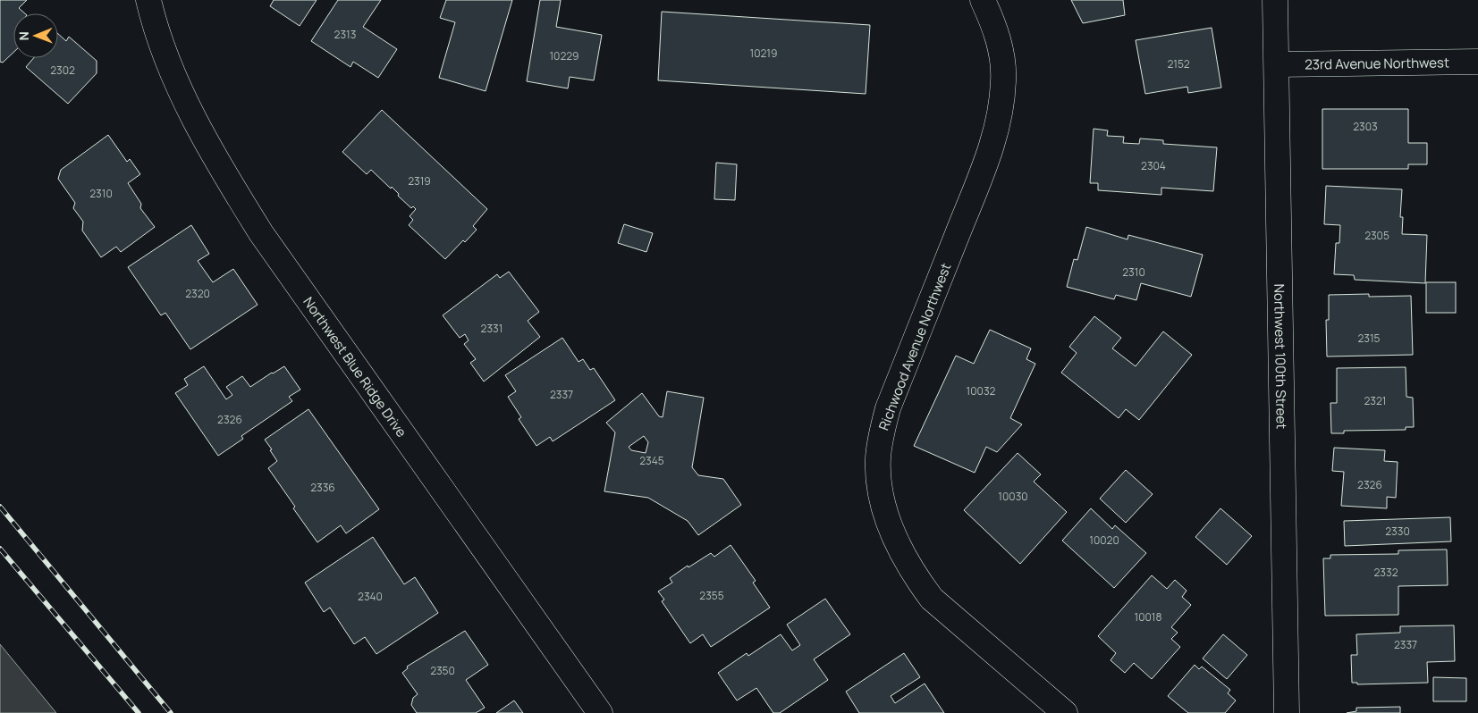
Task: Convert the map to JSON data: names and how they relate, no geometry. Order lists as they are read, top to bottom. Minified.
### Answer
{"streets":{"street":["23rd Avenue Northwest","Richwood Avenue Northwest","Northwest 100th Street","Northwest Blue Ridge Drive"]},"crossings":[["23rd Avenue Northwest","Northwest 100th Street"]],"house_numbers":["2313","10219","10229","2152","2302","2303","2304","2319","2310","2305","2310","2320","2331","2315","10032","2337","2321","2326","2345","2326","2336","10030","2330","10020","2332","2355","2340","10018","2337","2350"],"north":"left"}
